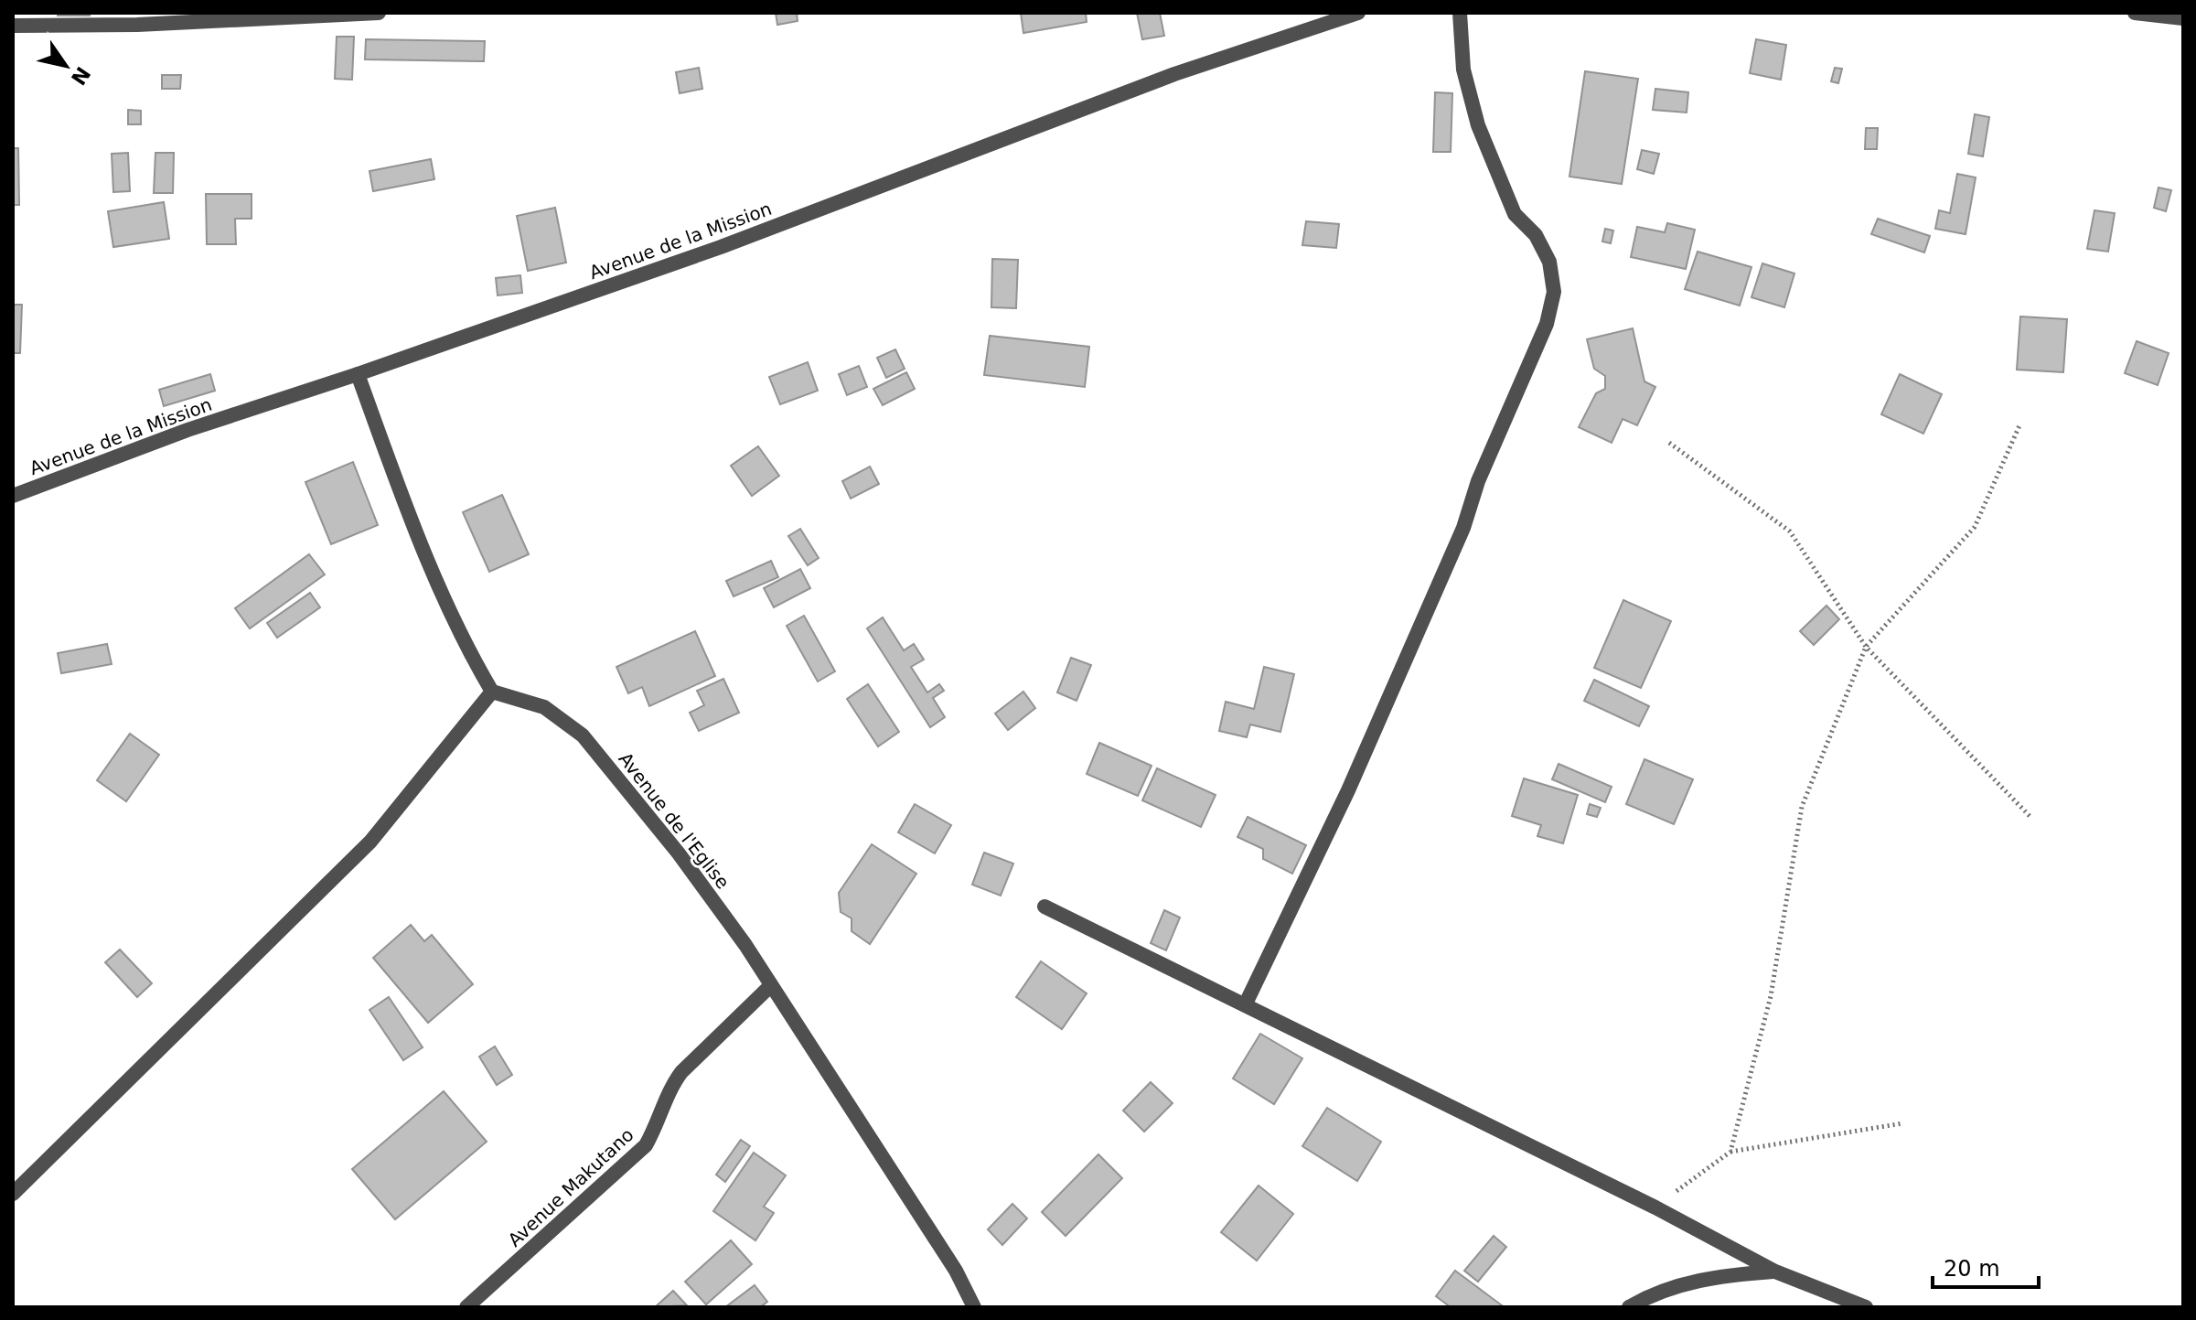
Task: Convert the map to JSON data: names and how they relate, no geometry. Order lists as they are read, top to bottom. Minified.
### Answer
{"streets":{"street":["Avenue de la Mission","Avenue de l'Eglise","Avenue Makutano"]},"crossings":[["Avenue de l'Eglise","Avenue Makutano"]],"scale_bar":"20 m","north":"bottom right"}
